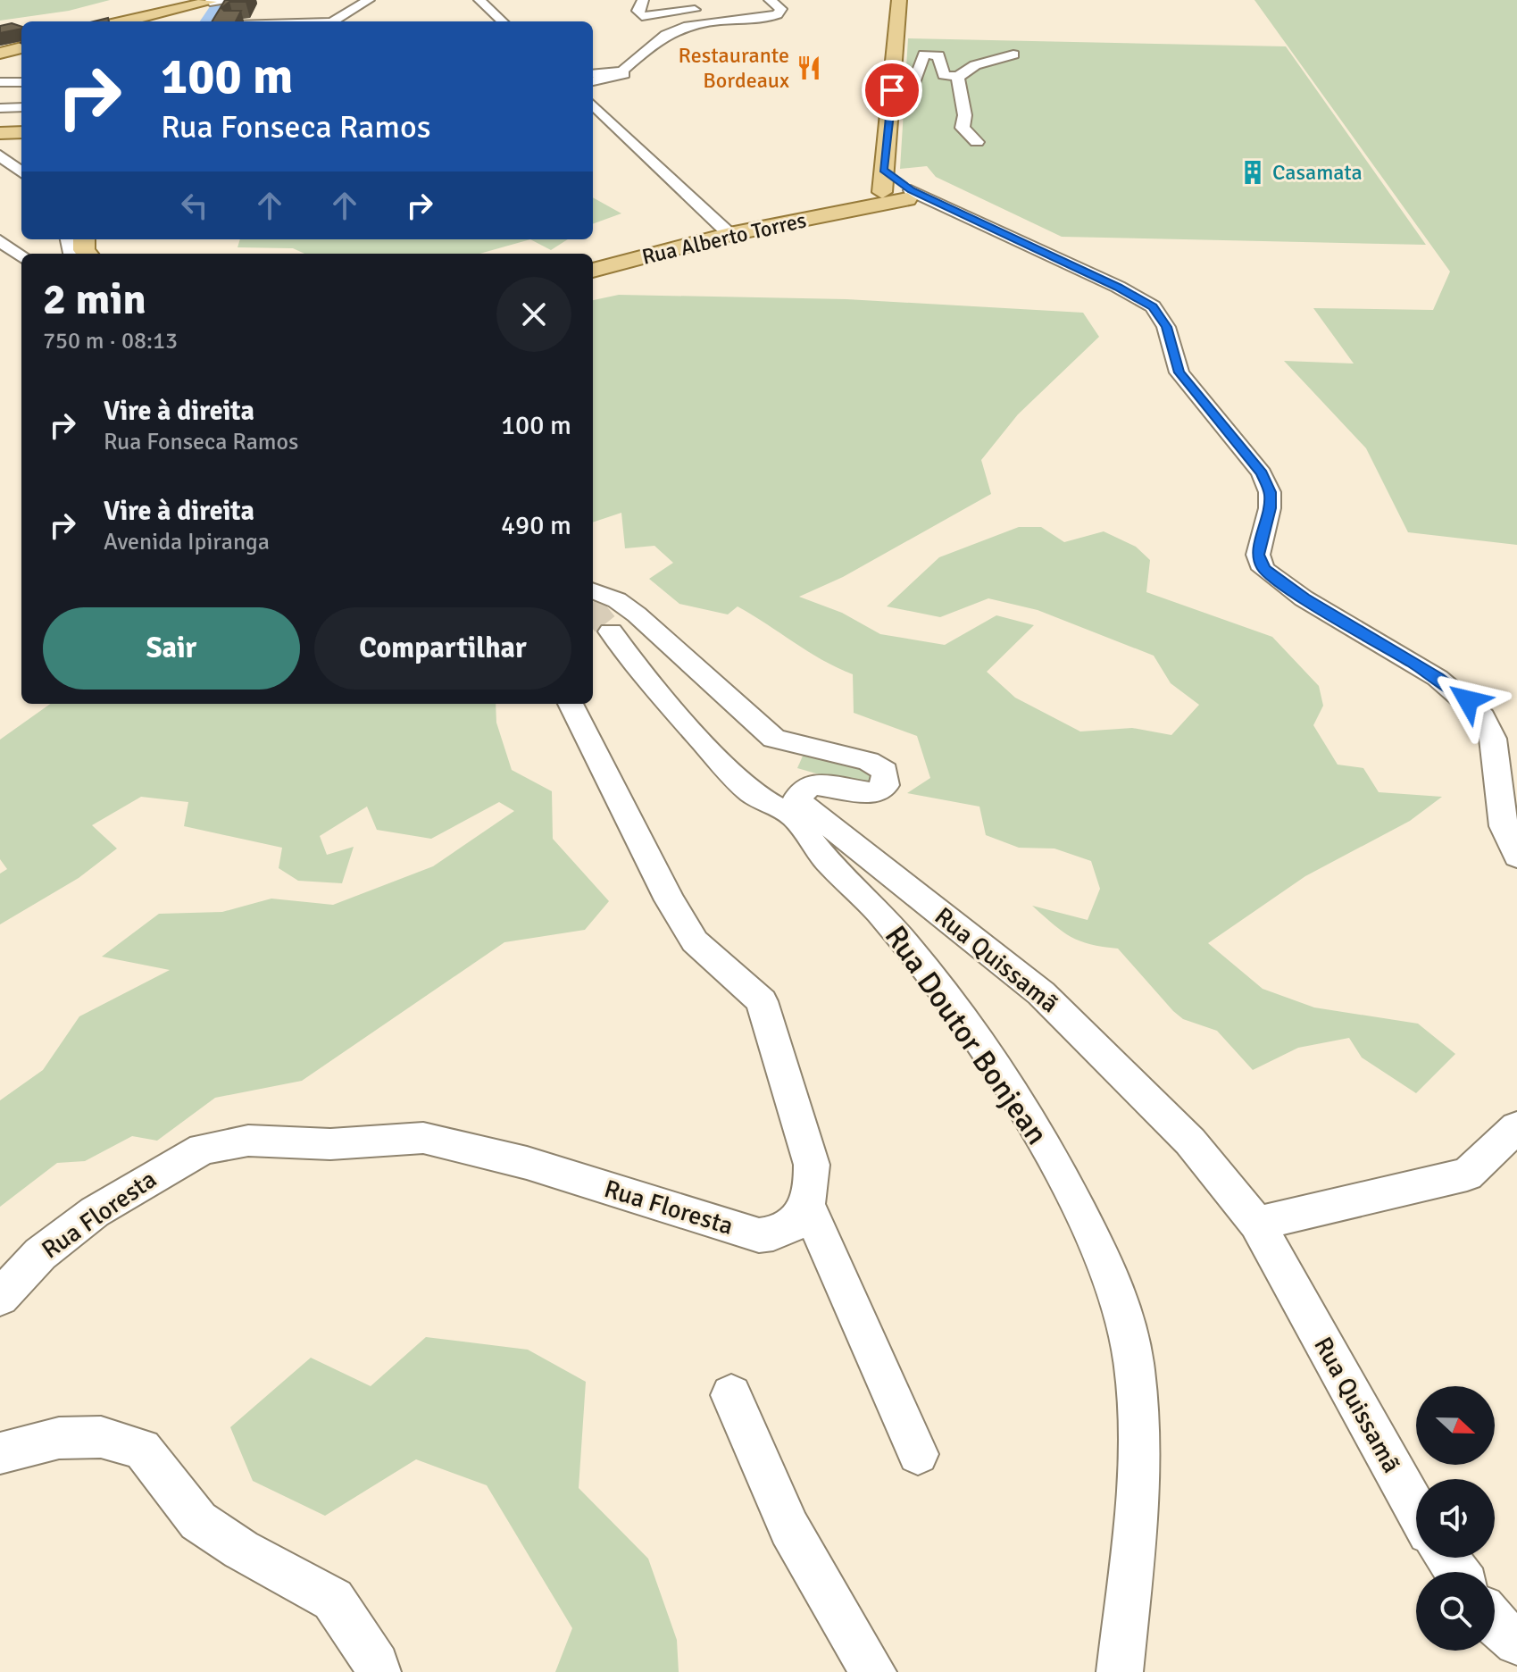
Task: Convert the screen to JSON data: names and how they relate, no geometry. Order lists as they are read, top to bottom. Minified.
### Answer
{"streets":{"main road":["Rua Alberto Torres"],"street":["Rua Quissamã","Rua Doutor Bonjean","Rua Floresta"]},"crossings":[["Rua Quissamã","Rua Doutor Bonjean"]],"places":{"restaurant":["Restaurante Bordeaux"],"building":["Casamata"]},"north":"right","page":{"turn":["100 m","Rua Fonseca Ramos"],"heading":["2 min","750 m · 08:13"],"list":[{"name":"Vire à direita","note":"Rua Fonseca Ramos","value":"100 m"},{"name":"Vire à direita","note":"Avenida Ipiranga","value":"490 m"}],"buttons":["Sair","Compartilhar"]}}
